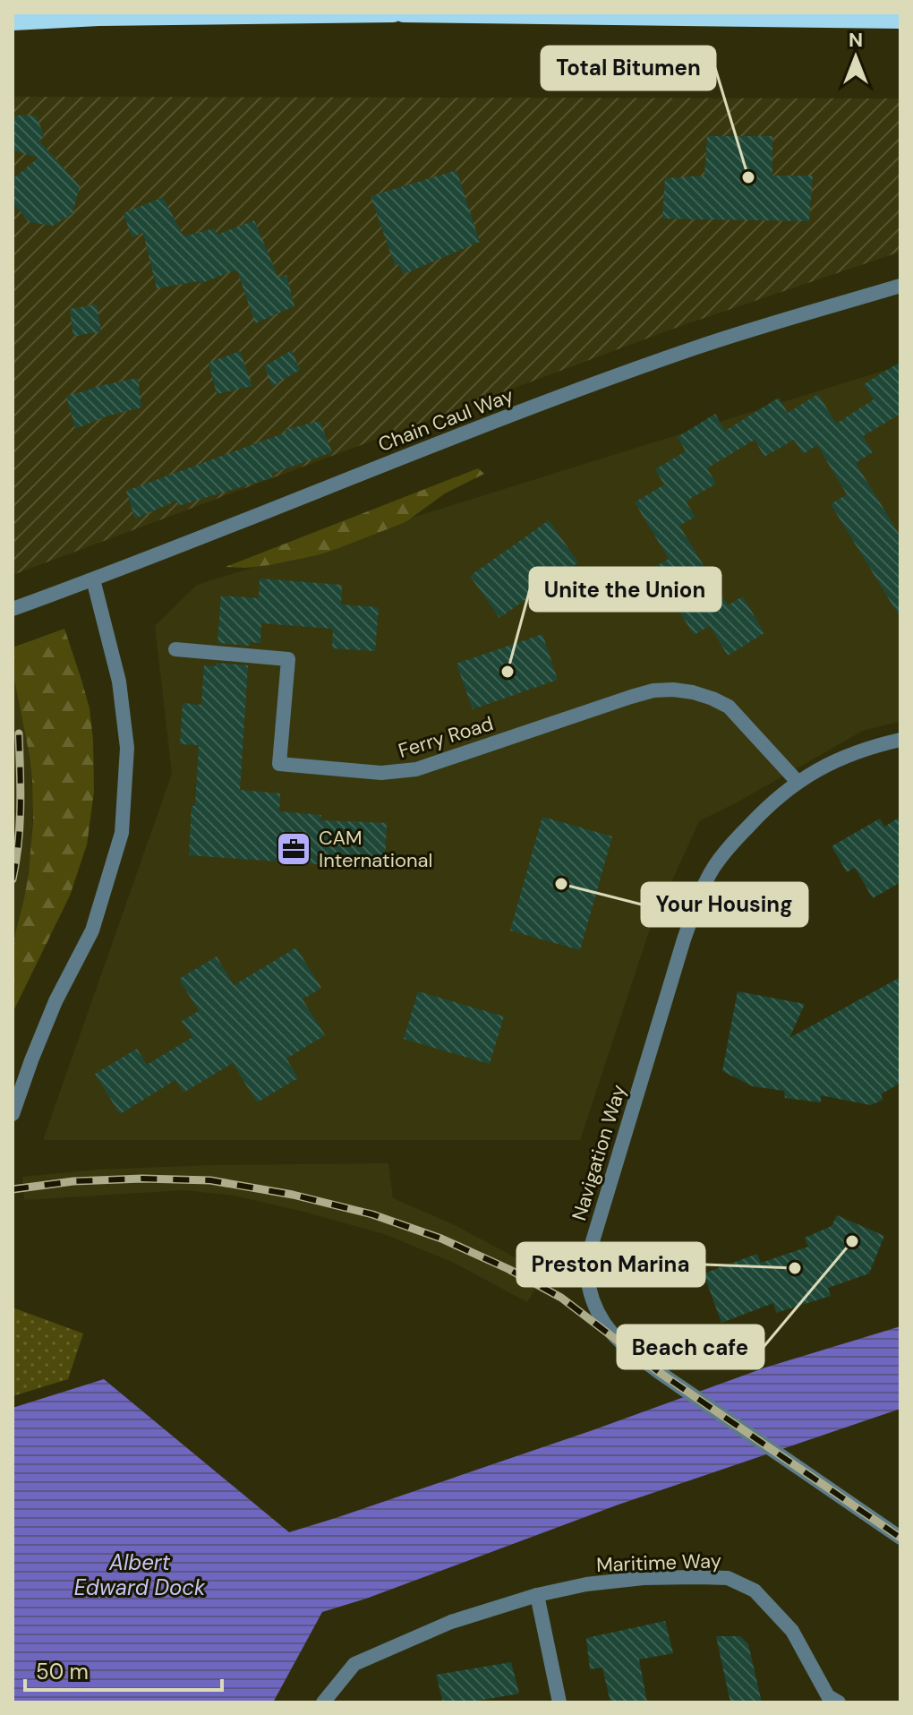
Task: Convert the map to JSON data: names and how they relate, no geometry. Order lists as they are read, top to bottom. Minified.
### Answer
{"streets":{"street":["Chain Caul Way","Ferry Road","Navigation Way","Maritime Way"]},"crossings":[["Ferry Road","Navigation Way"]],"water":["Albert Edward Dock"],"places":{"other":["Total Bitumen","Unite the Union","Your Housing","Beach cafe","Preston Marina"],"office":["CAM International"]},"scale_bar":"50 m","north":"top"}
